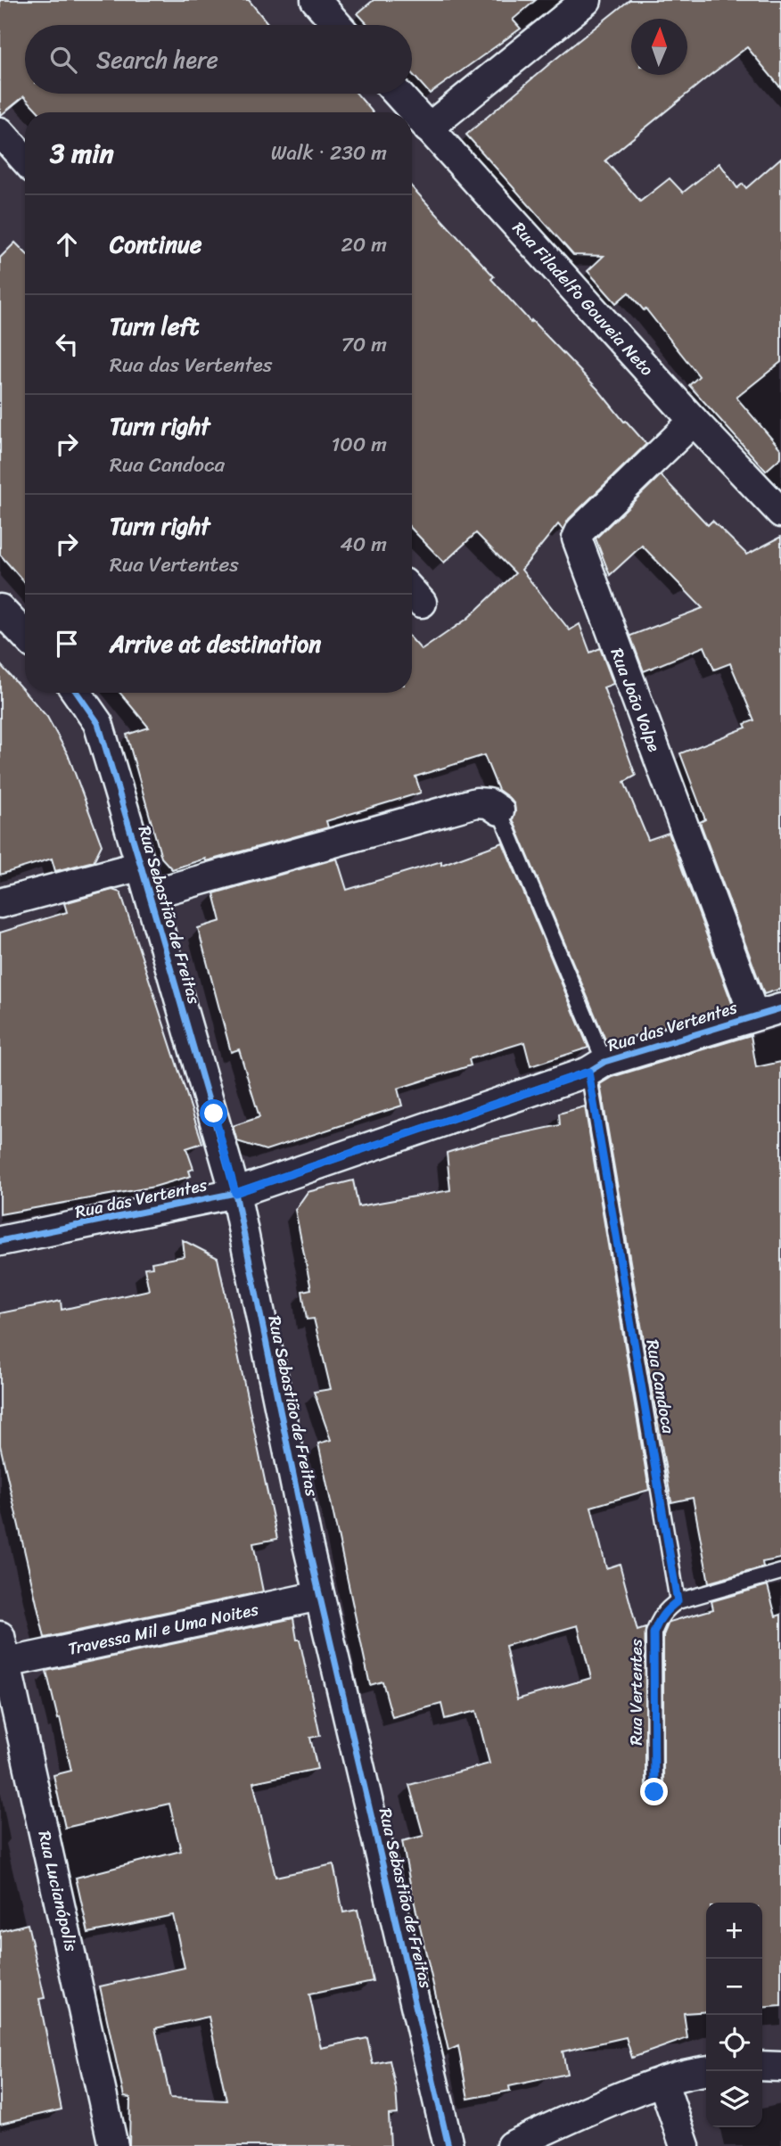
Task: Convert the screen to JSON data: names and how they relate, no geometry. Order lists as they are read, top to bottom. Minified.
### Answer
{"streets":{"street":["Rua Filadelfo Gouveia Neto","Rua João Volpe","Rua Sebastião de Freitas","Rua das Vertentes","Travessa Mil e Uma Noites","Rua Lucianópolis"],"lane":["Rua Candoca","Rua Vertentes"]},"crossings":[["Rua Filadelfo Gouveia Neto","Rua João Volpe"],["Rua João Volpe","Rua das Vertentes"],["Rua Sebastião de Freitas","Rua das Vertentes"],["Rua Sebastião de Freitas","Travessa Mil e Uma Noites"],["Rua das Vertentes","Rua Candoca"],["Rua Candoca","Rua Vertentes"],["Travessa Mil e Uma Noites","Rua Lucianópolis"]],"north":"top","page":{"search":"Search here","heading":["3 min","Walk · 230 m"],"list":[["Continue","20 m"],["Turn left","Rua das Vertentes","70 m"],["Turn right","Rua Candoca","100 m"],["Turn right","Rua Vertentes","40 m"],"Arrive at destination"],"map_buttons":["+","−"]}}
